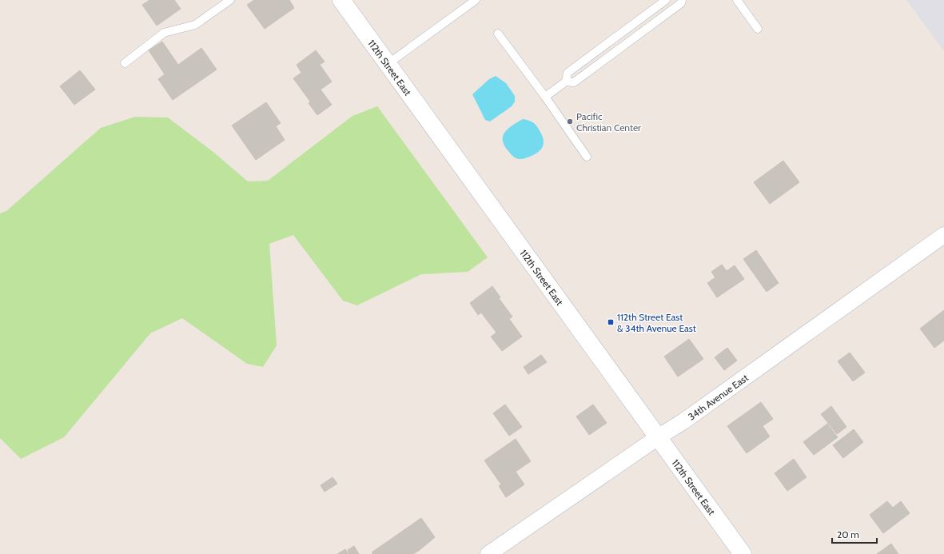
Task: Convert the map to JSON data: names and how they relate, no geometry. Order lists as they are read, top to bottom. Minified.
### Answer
{"streets":{"main road":["112th Street East"],"street":["34th Avenue East"]},"crossings":[["112th Street East","34th Avenue East"]],"places":{"other":["Pacific Christian Center"],"transit":["112th Street East & 34th Avenue East"]},"scale_bar":"20 m"}
